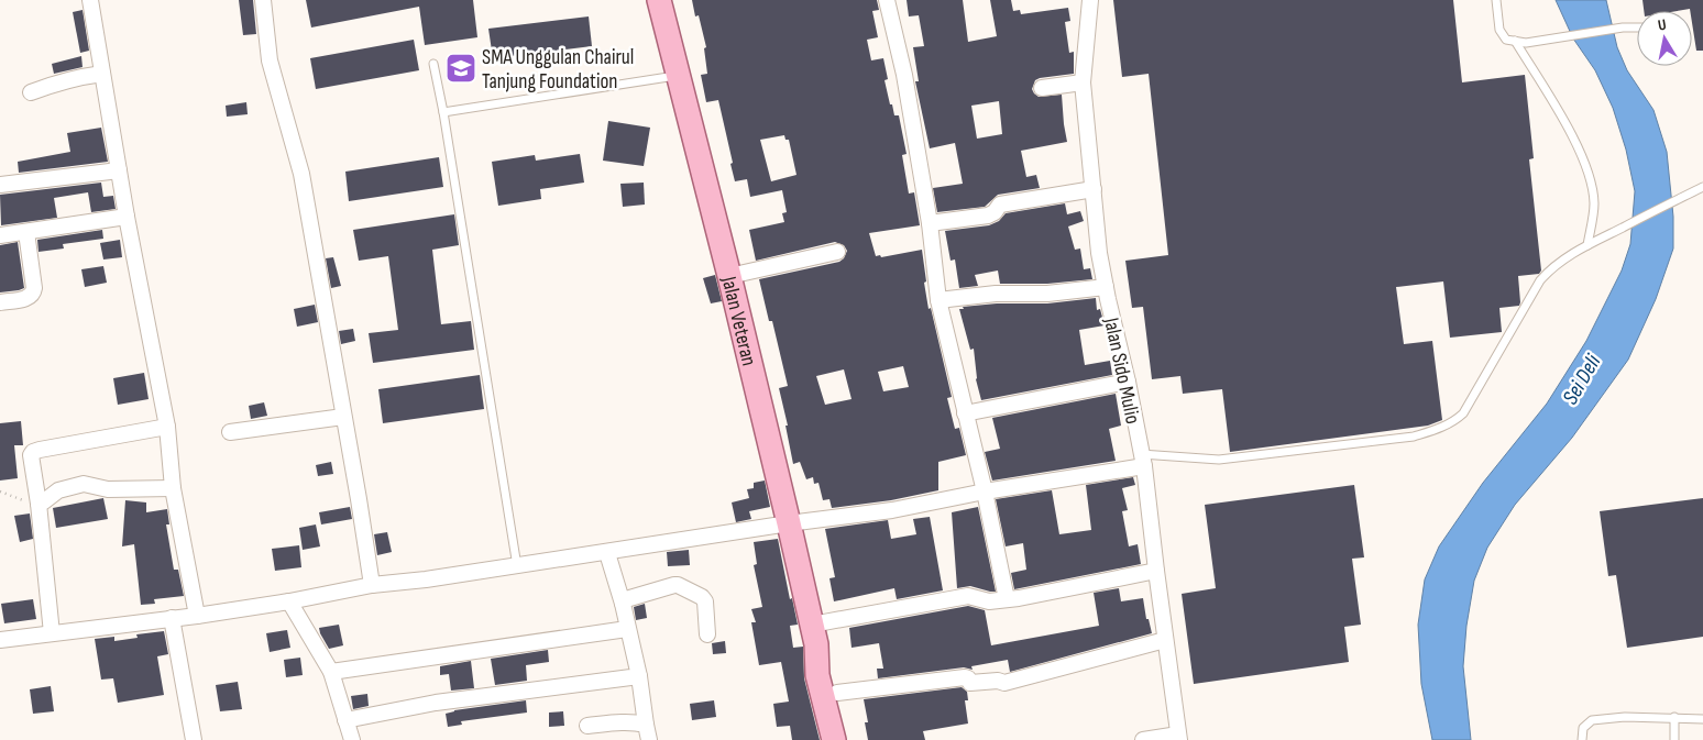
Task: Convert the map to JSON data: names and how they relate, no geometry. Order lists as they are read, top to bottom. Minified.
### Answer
{"streets":{"main road":["Jalan Veteran"],"street":["Jalan Sido Mulio"]},"water":["Sei Deli"],"places":{"school or university":["SMA Unggulan Chairul Tanjung Foundation"]},"north":"top"}
